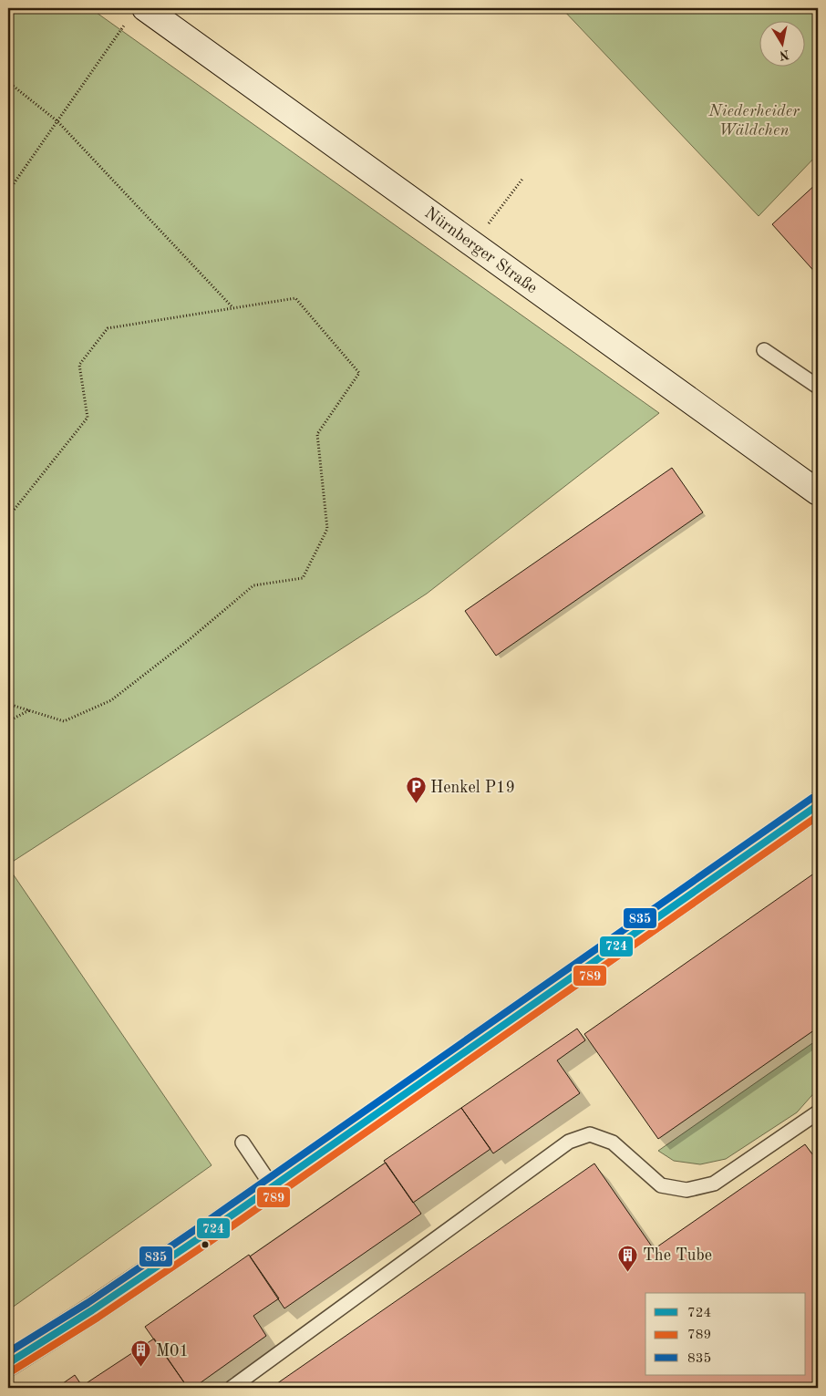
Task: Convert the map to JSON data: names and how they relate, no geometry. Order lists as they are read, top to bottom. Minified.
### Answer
{"streets":{"street":["Nürnberger Straße"]},"parks":["Niederheider Wäldchen"],"places":{"parking":["Henkel P19"],"building":["The Tube","M01"]},"lines":["transit line 835","transit line 724","transit line 789"],"legend":["724","789","835"],"north":"bottom"}
